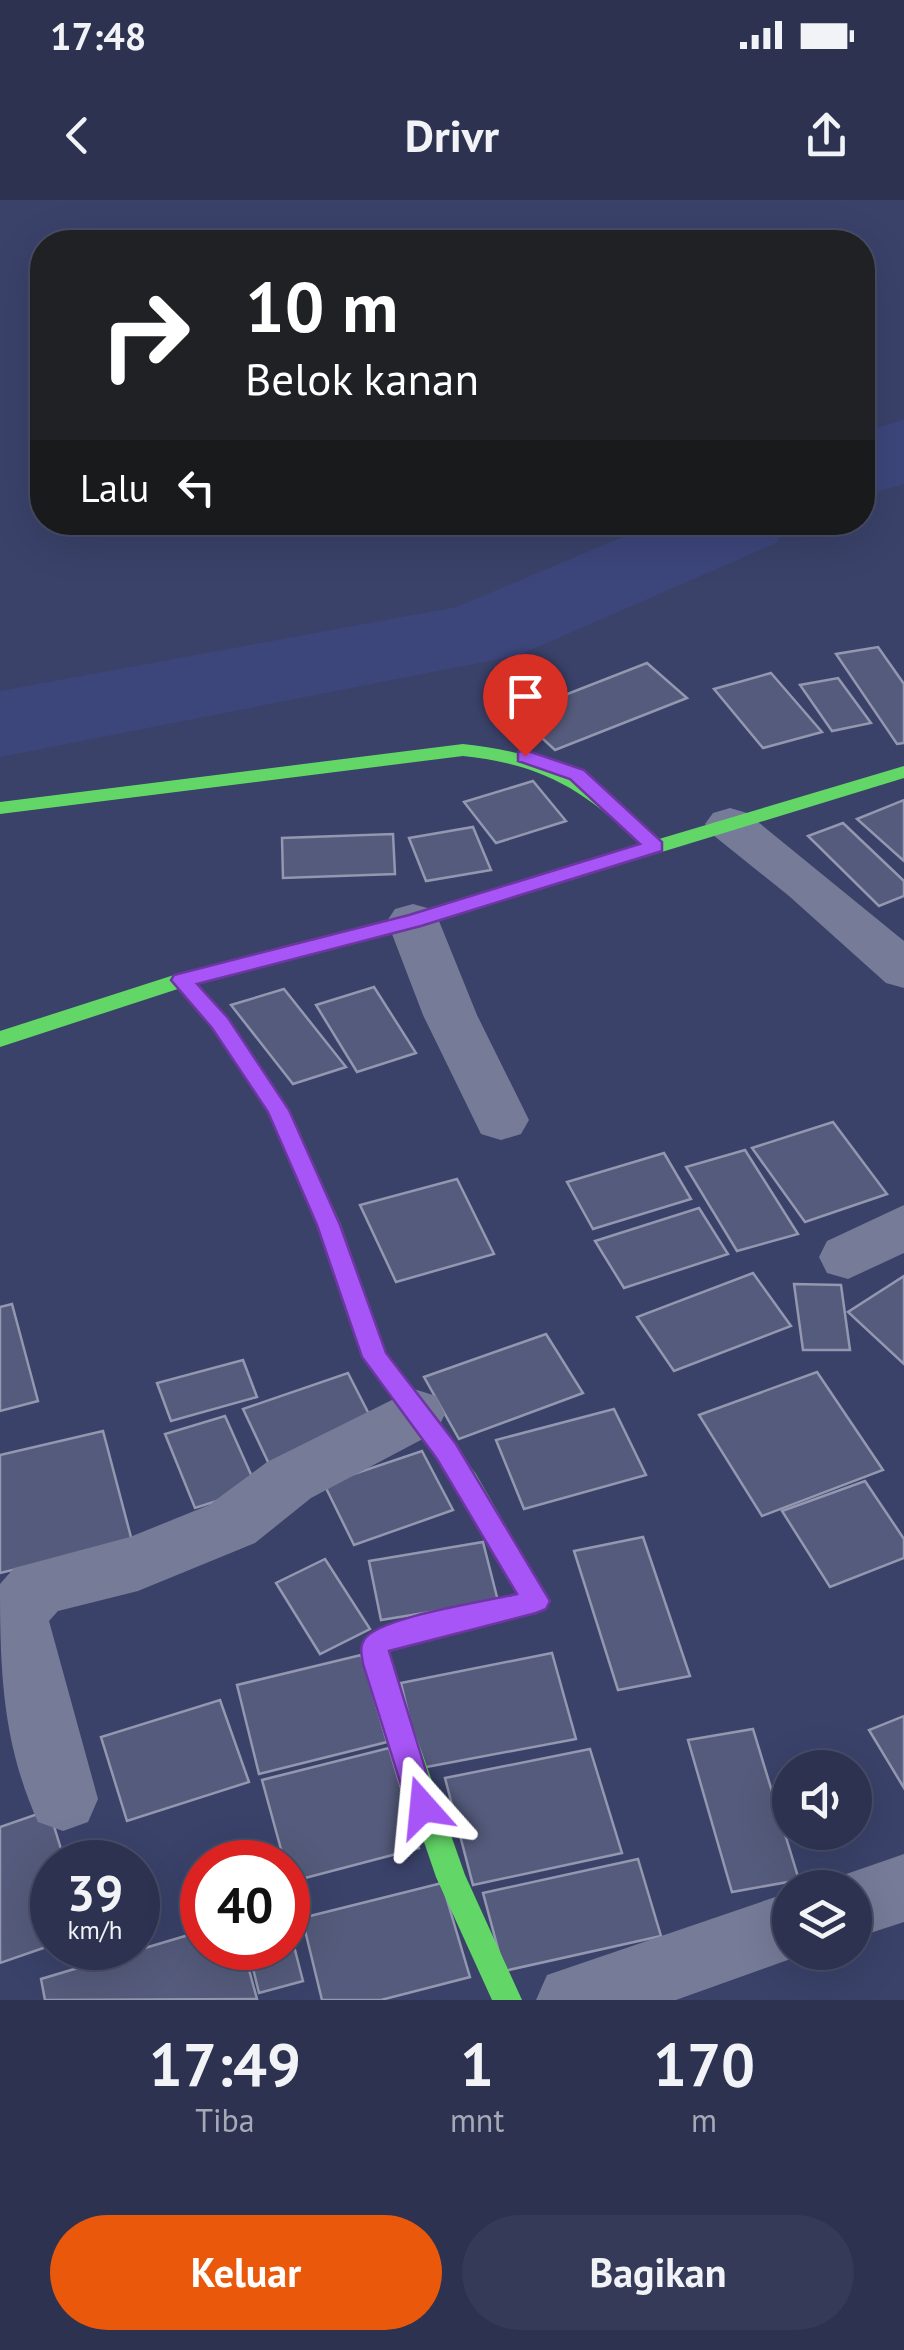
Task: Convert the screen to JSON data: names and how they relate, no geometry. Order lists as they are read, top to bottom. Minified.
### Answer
{"page":{"status":"17:48","header":"Drivr","turn":["10 m","Belok kanan"],"then":"Lalu","speed":"39 km/h","limit":"40","eta":["17:49","Tiba","1","mnt","170","m"],"buttons":["Keluar","Bagikan"]}}
